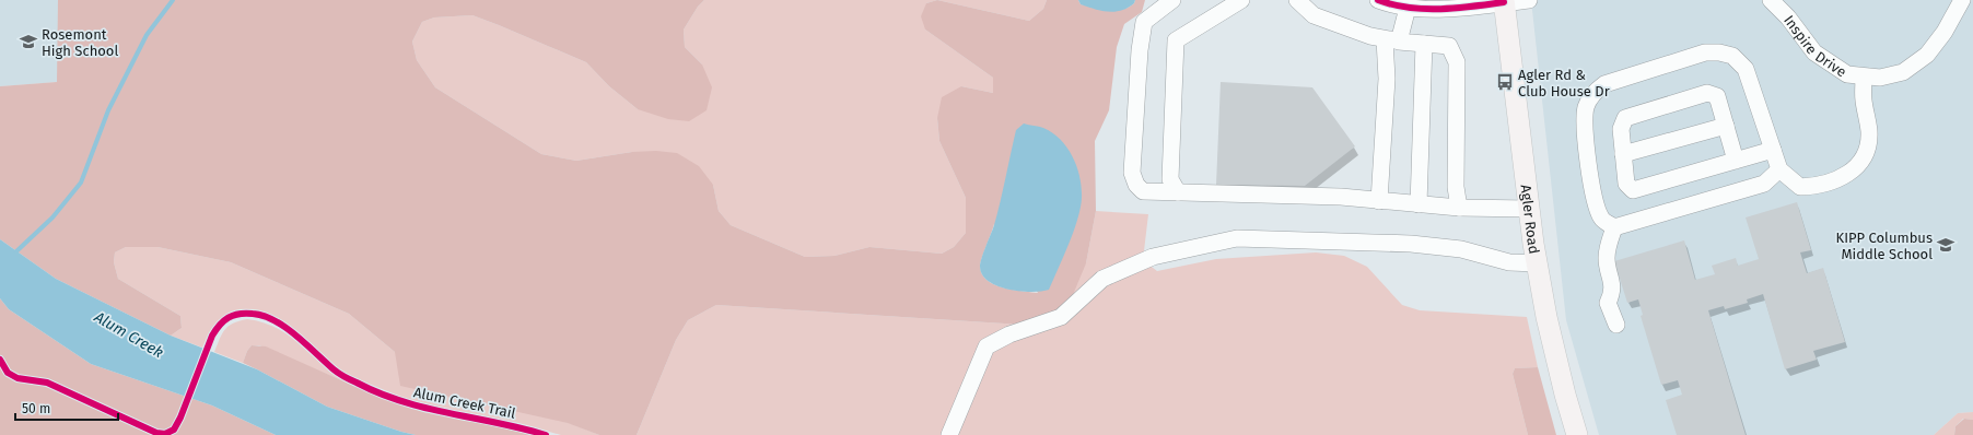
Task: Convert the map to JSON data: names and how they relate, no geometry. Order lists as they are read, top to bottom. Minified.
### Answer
{"streets":{"main road":["Agler Road"],"street":["Inspire Drive"],"cycle path":["Alum Creek Trail"]},"water":["Alum Creek"],"places":{"school or university":["Rosemont High School","KIPP Columbus Middle School"],"bus stop":["Agler Rd & Club House Dr"]},"scale_bar":"50 m"}
